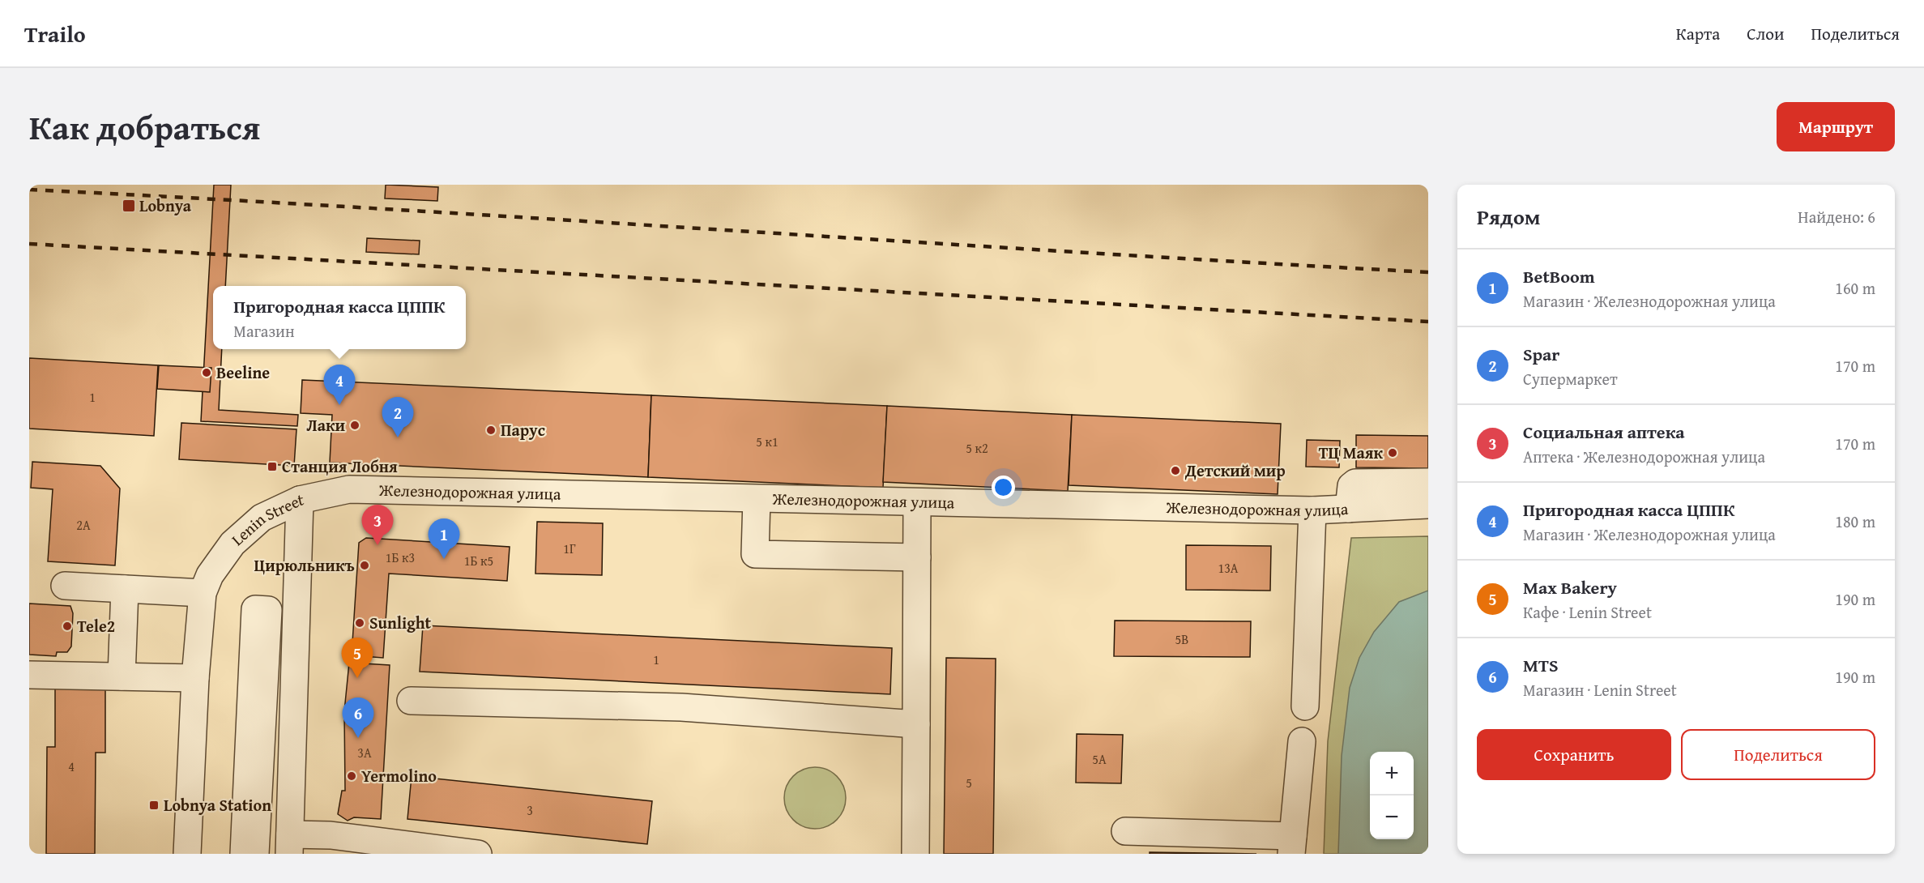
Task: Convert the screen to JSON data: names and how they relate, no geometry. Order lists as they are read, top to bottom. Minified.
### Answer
{"streets":{"street":["Железнодорожная улица","Lenin Street"]},"crossings":[["Железнодорожная улица","Lenin Street"]],"places":{"transit":["Lobnya","Станция Лобня","Lobnya Station"],"other":["Beeline","Лаки","Парус","ТЦ Маяк","Детский мир","Цирюльникъ","Sunlight","Tele2","Yermolino"]},"house_numbers":["1","5 к1","5 к2","2А","1Г","1Б к3","1Б к5","13А","5В","1","3А","5А","4","5","3"],"page":{"header":"Trailo","nav":["Карта","Слои","Поделиться"],"title":"Как добраться","buttons":["Маршрут",["Сохранить","Поделиться"]],"heading":["Рядом","Найдено: 6"],"list":[{"mark":"1","name":"BetBoom","note":"Магазин · Железнодорожная улица","value":"160 m"},{"mark":"2","name":"Spar","note":"Супермаркет","value":"170 m"},{"mark":"3","name":"Социальная аптека","note":"Аптека · Железнодорожная улица","value":"170 m"},{"mark":"4","name":"Пригородная касса ЦППК","note":"Магазин · Железнодорожная улица","value":"180 m"},{"mark":"5","name":"Max Bakery","note":"Кафе · Lenin Street","value":"190 m"},{"mark":"6","name":"MTS","note":"Магазин · Lenin Street","value":"190 m"}],"popup":["Пригородная касса ЦППК","Магазин"],"pins":["4","2","3","1","5","6"],"map_buttons":["+","−"]}}
